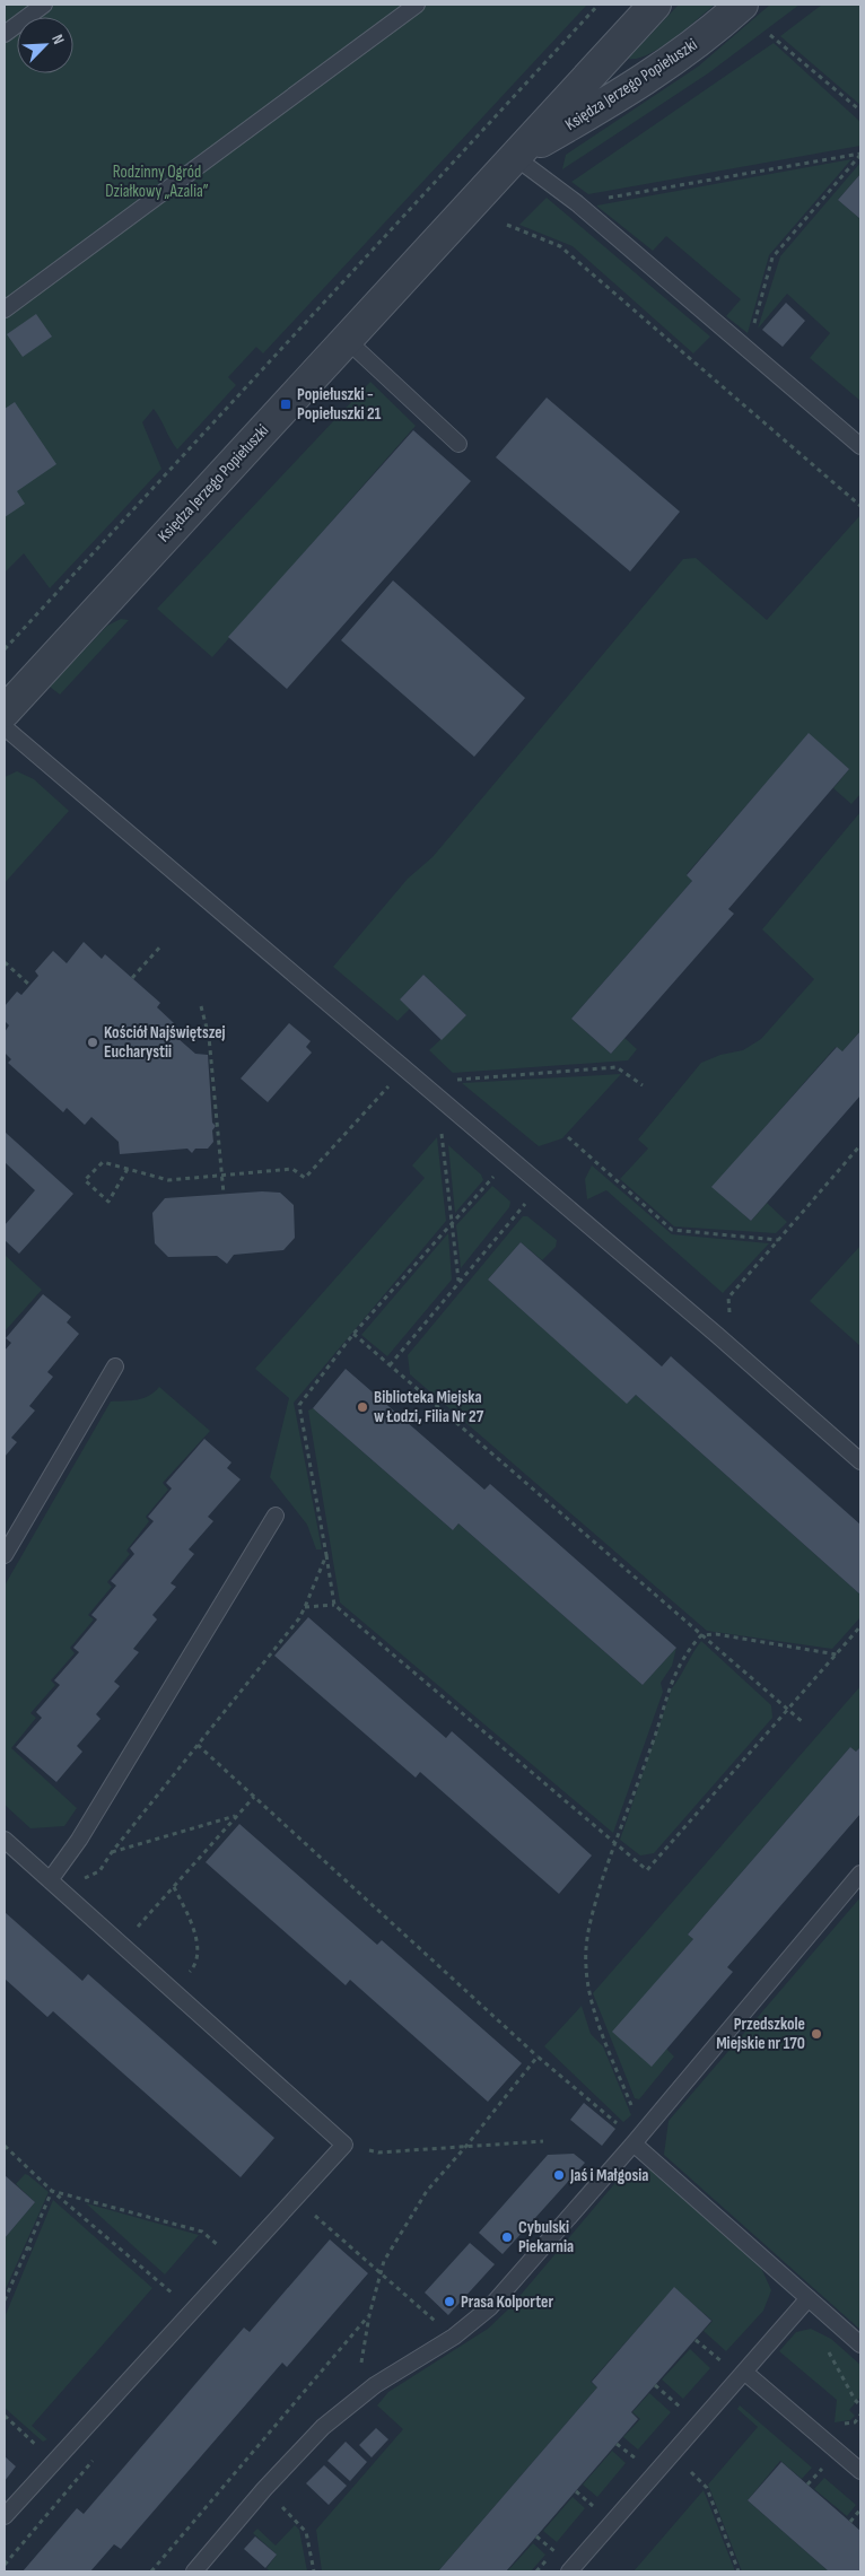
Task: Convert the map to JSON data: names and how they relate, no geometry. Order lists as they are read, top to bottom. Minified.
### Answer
{"streets":{"street":["Księdza Jerzego Popiełuszki"]},"parks":["Rodzinny Ogród Działkowy „Azalia”"],"places":{"transit":["Popiełuszki - Popiełuszki 21"],"other":["Kościół Najświętszej Eucharystii","Biblioteka Miejska w Łodzi, Filia Nr 27","Przedszkole Miejskie nr 170","Jaś i Małgosia","Cybulski Piekarnia","Prasa Kolporter"]},"north":"top right"}
